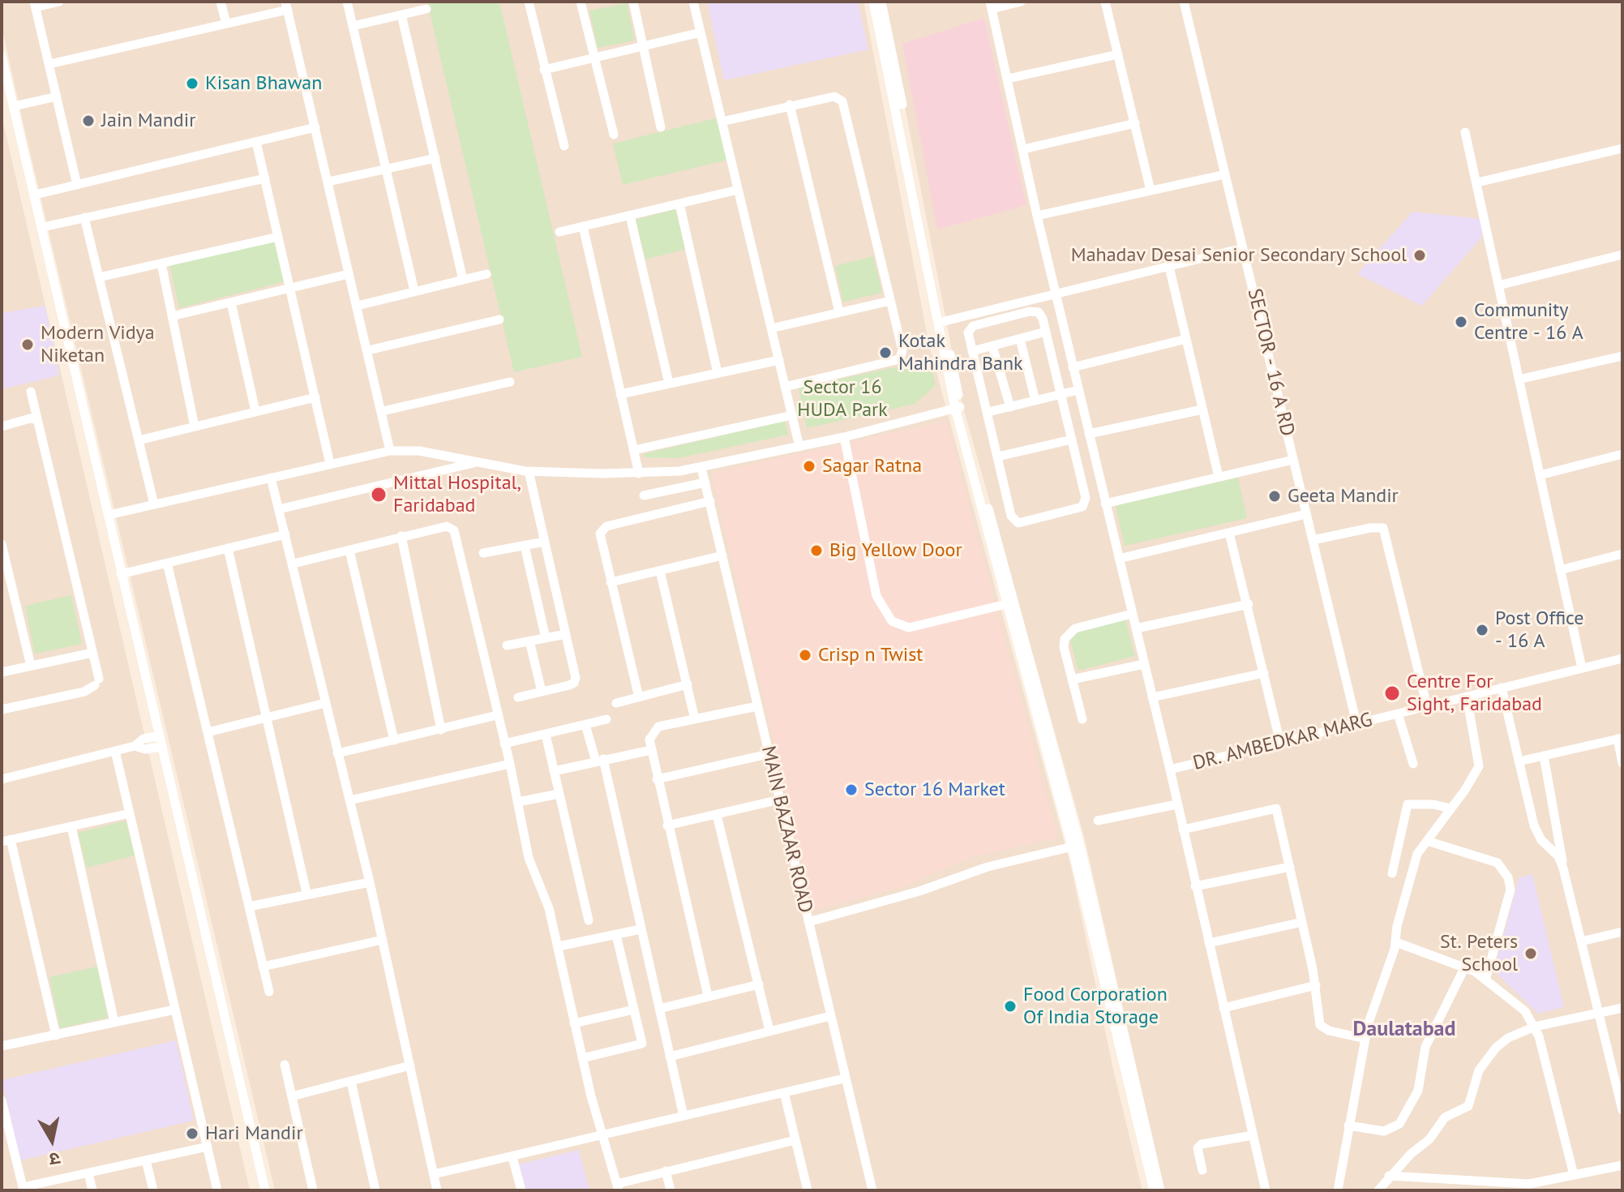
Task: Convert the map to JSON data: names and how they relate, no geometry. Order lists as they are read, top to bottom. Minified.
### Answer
{"streets":{"street":["SECTOR - 16 A RD","DR. AMBEDKAR MARG","MAIN BAZAAR ROAD"]},"crossings":[["SECTOR - 16 A RD","DR. AMBEDKAR MARG"]],"districts":["Daulatabad"],"parks":["Sector 16 HUDA Park"],"places":["Kisan Bhawan","Jain Mandir","Mahadav Desai Senior Secondary School","Community Centre - 16 A","Modern Vidya Niketan","Kotak Mahindra Bank","Sagar Ratna","Mittal Hospital, Faridabad","Geeta Mandir","Big Yellow Door","Post Office - 16 A","Crisp n Twist","Centre For Sight, Faridabad","Sector 16 Market","St. Peters School","Food Corporation Of India Storage","Hari Mandir"],"north":"bottom"}
